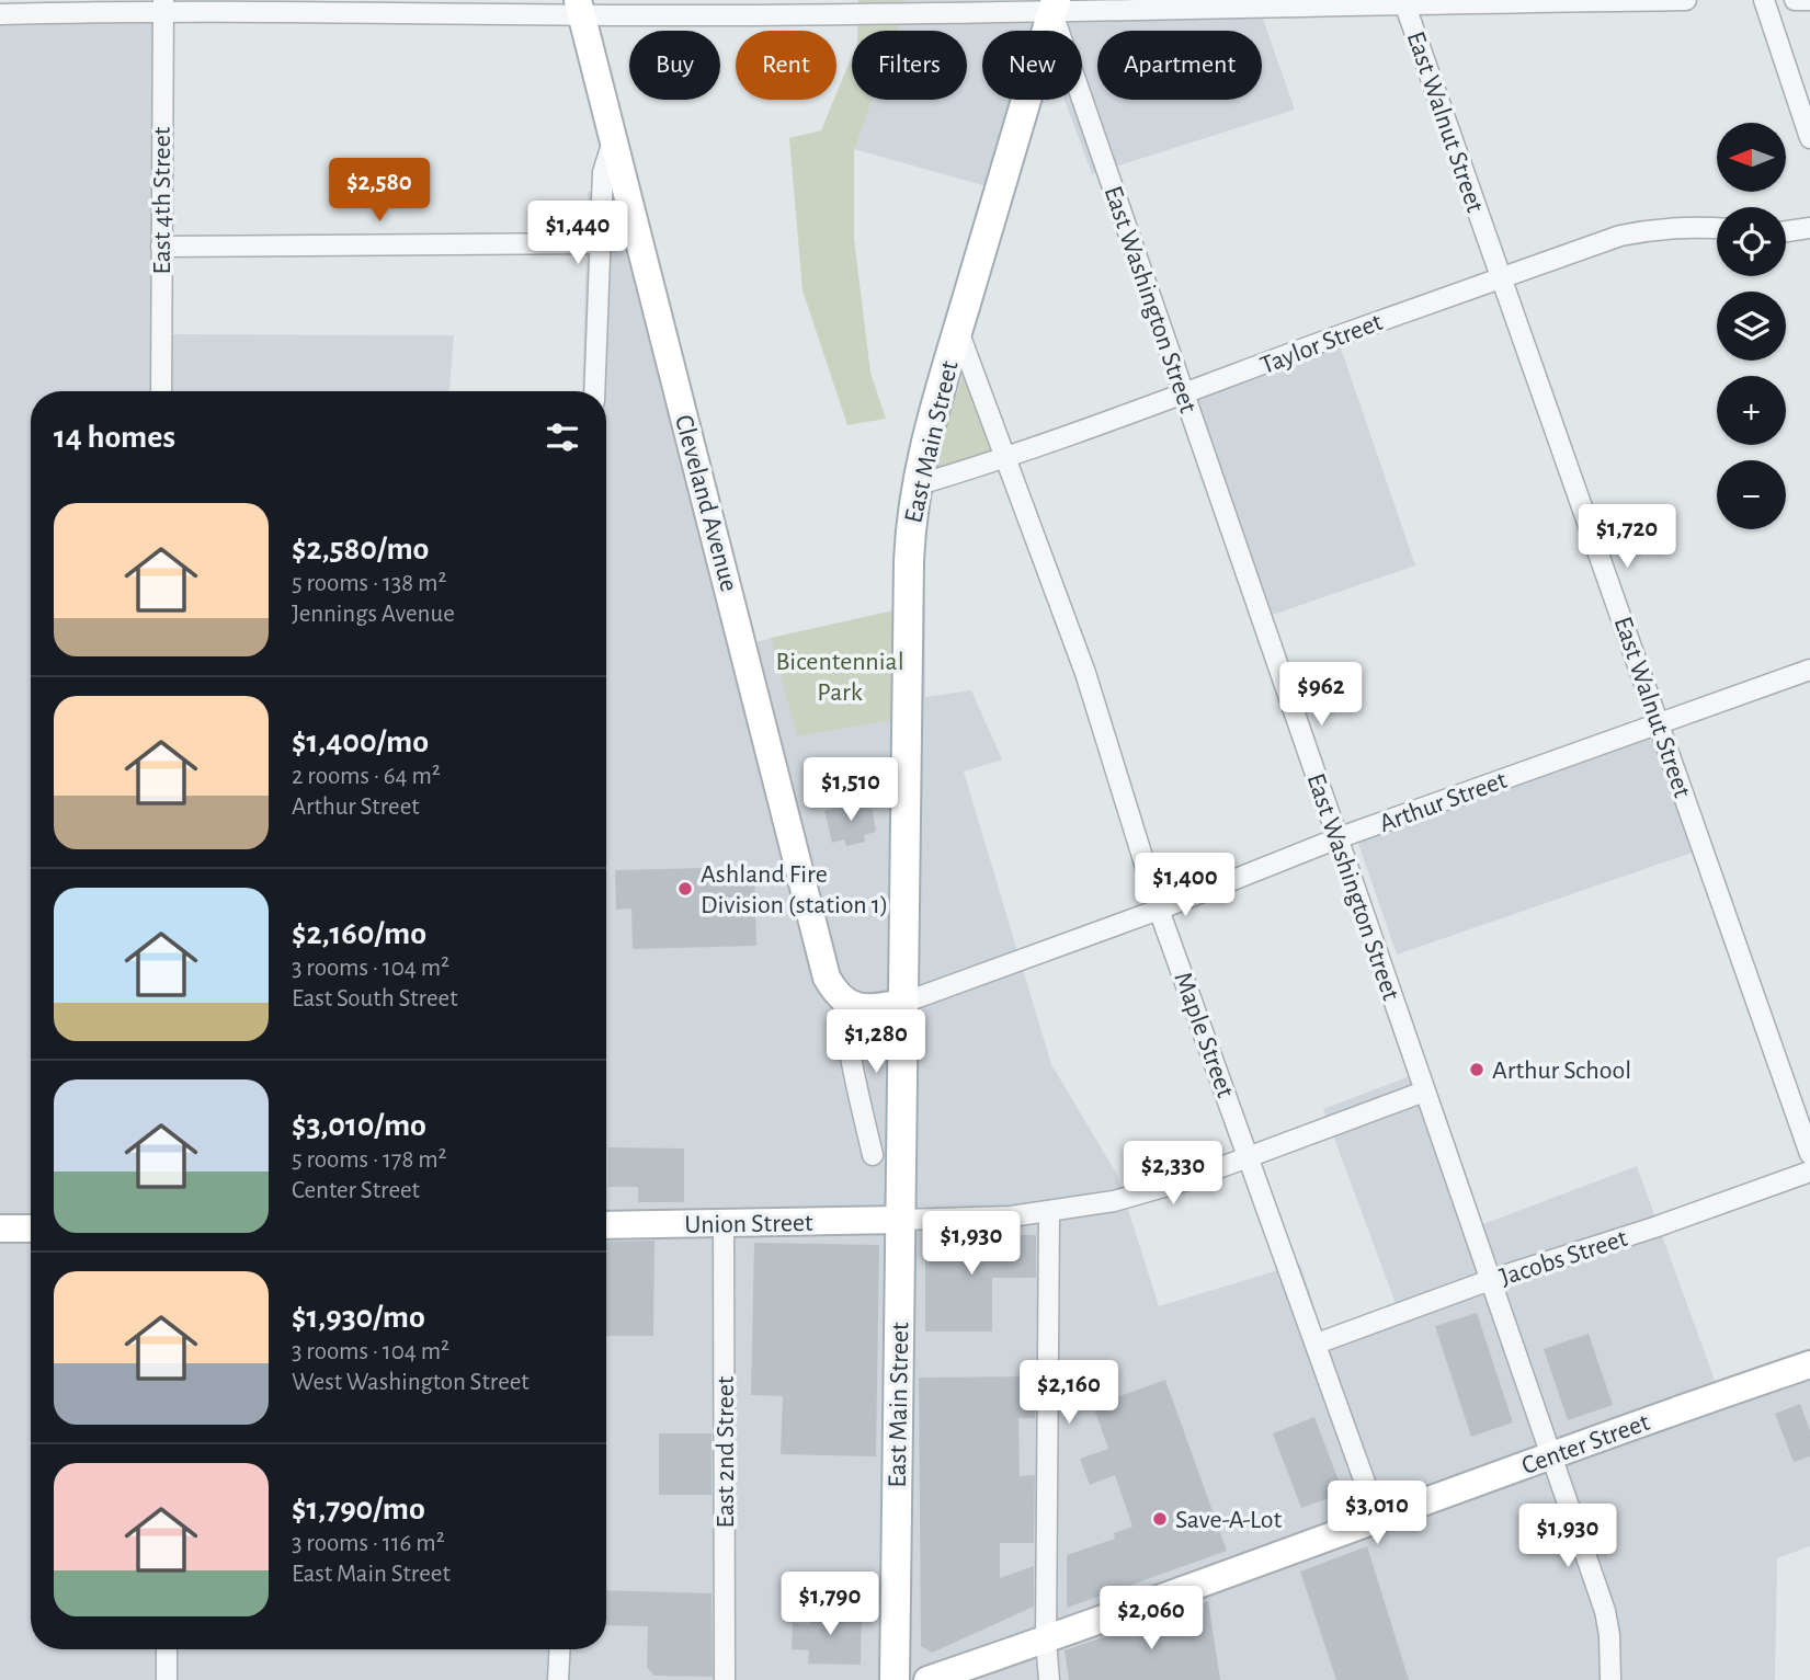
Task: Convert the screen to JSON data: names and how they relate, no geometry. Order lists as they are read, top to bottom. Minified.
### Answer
{"streets":{"main road":["East Main Street","Cleveland Avenue","Union Street","Center Street"],"street":["East Walnut Street","East 4th Street","East Washington Street","Taylor Street","Arthur Street","Maple Street","Jacobs Street","East 2nd Street"]},"crossings":[["East Walnut Street","Taylor Street"],["East Walnut Street","Arthur Street"],["East Washington Street","Taylor Street"],["East Washington Street","East Main Street"],["East Washington Street","Arthur Street"],["East Washington Street","Jacobs Street"],["East Washington Street","Center Street"],["Taylor Street","East Main Street"],["Taylor Street","Maple Street"],["East Main Street","Arthur Street"],["East Main Street","Maple Street"],["East Main Street","Union Street"],["Arthur Street","Maple Street"],["Maple Street","Jacobs Street"],["Maple Street","Center Street"],["Union Street","East 2nd Street"]],"parks":["Bicentennial Park"],"places":["Ashland Fire Division (station 1)","Arthur School","Save-A-Lot"],"north":"left","page":{"chip":["Buy","Rent","Filters","New","Apartment"],"map_buttons":["+","−"],"price":["$2,580","$1,440","$1,720","$962","$1,510","$1,400","$1,280","$2,330","$1,930","$2,160","$3,010","$1,930","$1,790","$2,060"],"heading":"14 homes","list":[{"name":"$2,580/mo","note":"5 rooms · 138 m² · Jennings Avenue"},{"name":"$1,400/mo","note":"2 rooms · 64 m² · Arthur Street"},{"name":"$2,160/mo","note":"3 rooms · 104 m² · East South Street"},{"name":"$3,010/mo","note":"5 rooms · 178 m² · Center Street"},{"name":"$1,930/mo","note":"3 rooms · 104 m² · West Washington Street"},{"name":"$1,790/mo","note":"3 rooms · 116 m² · East Main Street"}]}}
